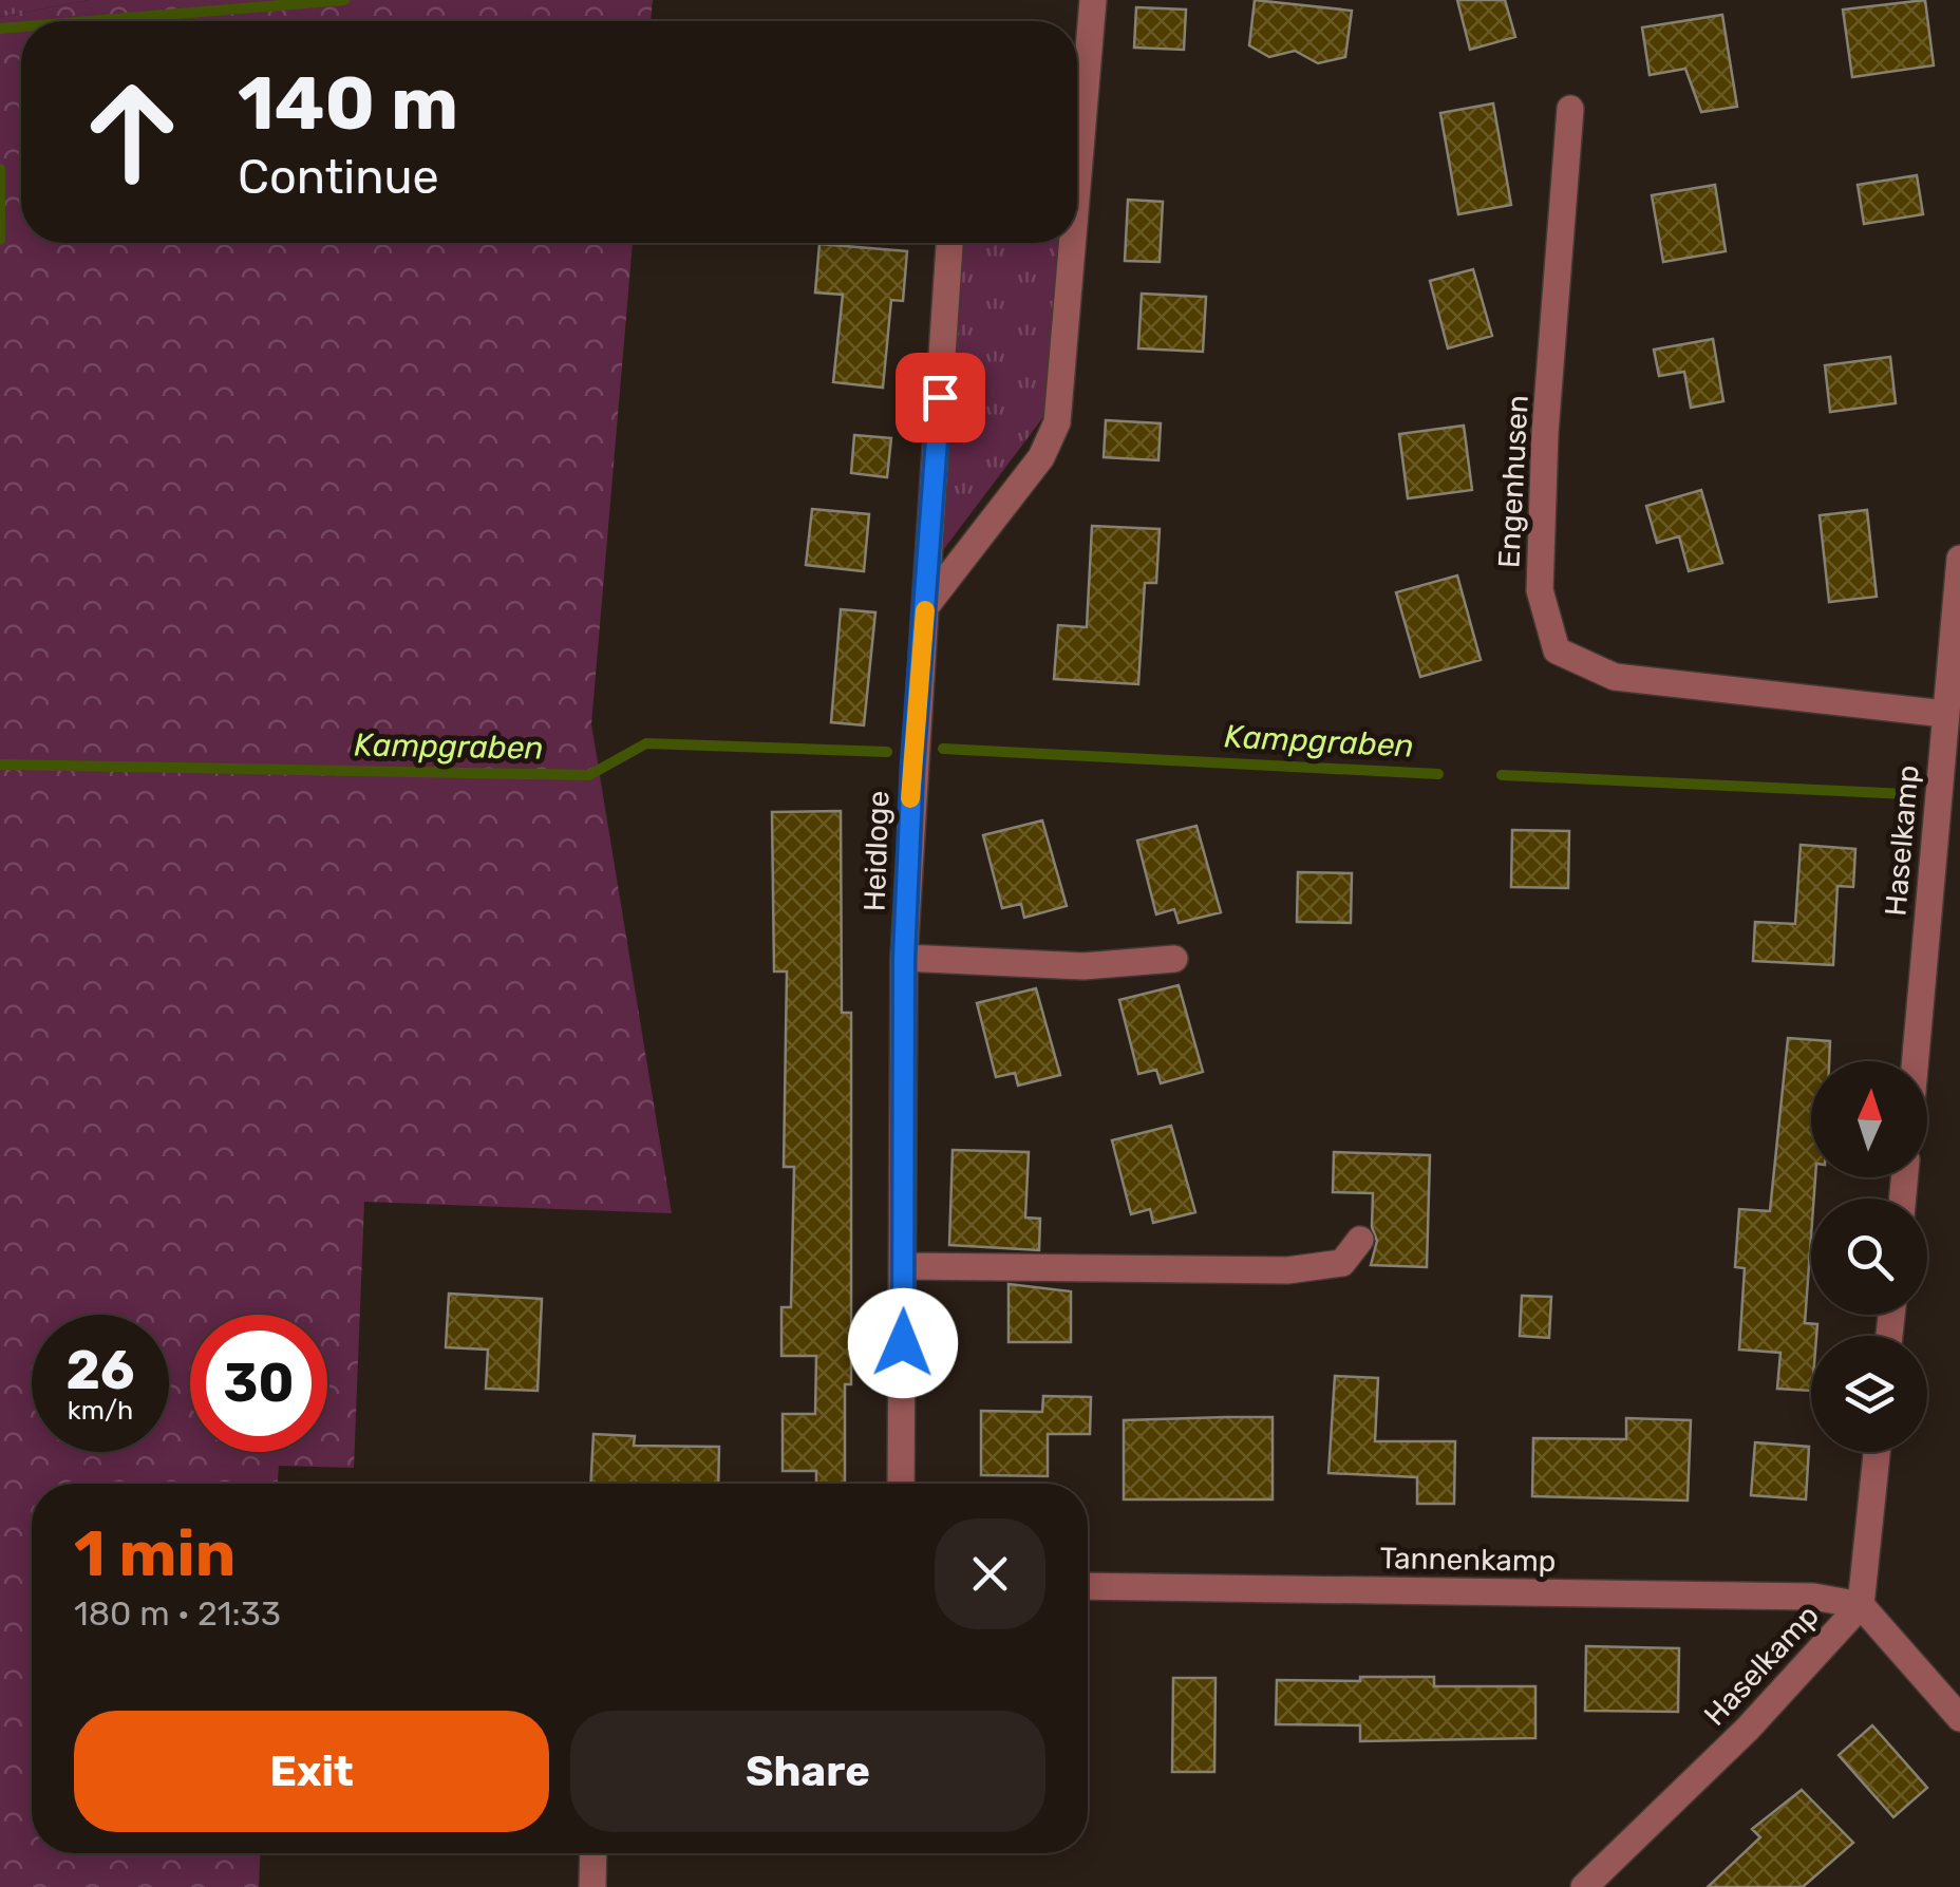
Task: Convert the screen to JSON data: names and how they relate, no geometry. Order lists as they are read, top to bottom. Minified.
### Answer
{"streets":{"street":["Engenhusen","Haselkamp","Heidloge","Tannenkamp"]},"crossings":[["Engenhusen","Haselkamp"],["Haselkamp","Tannenkamp"]],"water":["Kampgraben"],"north":"top","page":{"turn":["140 m","Continue"],"speed":"26 km/h","limit":"30","heading":["1 min","180 m · 21:33"],"buttons":["Exit","Share"]}}
